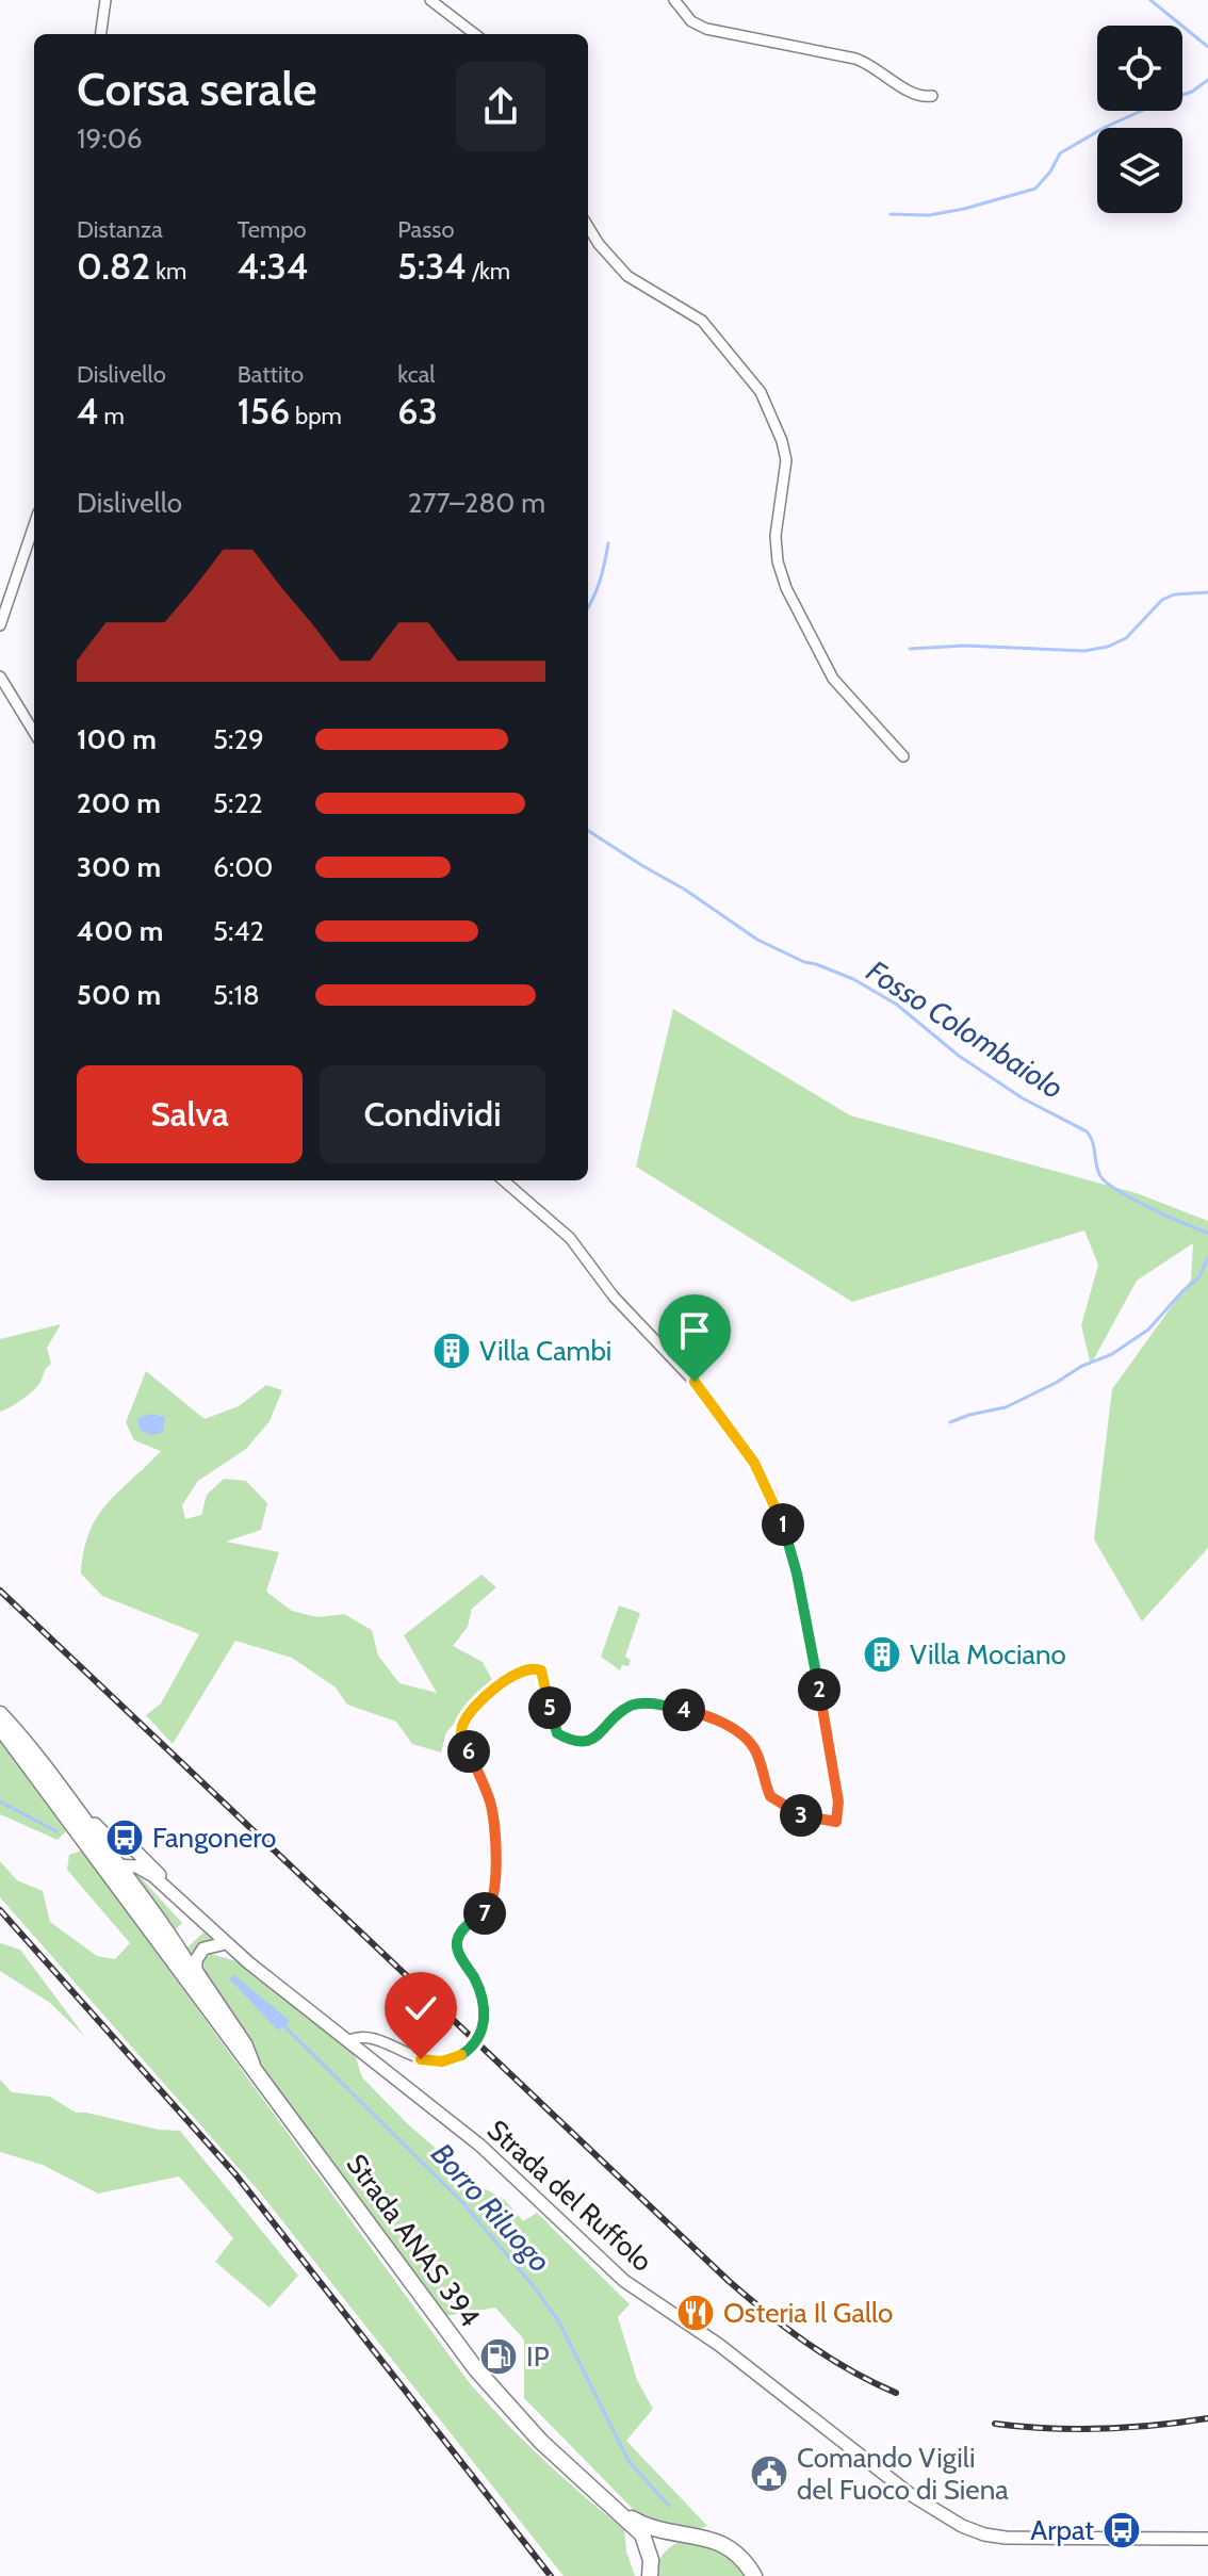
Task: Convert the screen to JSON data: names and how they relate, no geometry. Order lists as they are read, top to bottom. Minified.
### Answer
{"streets":{"main road":["Strada ANAS 394"],"street":["Strada del Ruffolo"]},"crossings":[["Strada del Ruffolo","Strada ANAS 394"]],"water":["Fosso Colombaiolo","Borro Riluogo"],"places":{"building":["Villa Cambi","Villa Mociano"],"bus stop":["Fangonero","Arpat"],"restaurant":["Osteria Il Gallo"],"fuel station":["IP"],"public building":["Comando Vigili del Fuoco di Siena"]},"page":{"heading":["Corsa serale","19:06"],"stats":[["Distanza","0.82 km"],["Tempo","4:34"],["Passo","5:34 /km"],["Dislivello","4 m"],["Battito","156 bpm"],["kcal","63"]],"chart":["Dislivello","277–280 m"],"list":[{"name":"100 m","note":"5:29"},{"name":"200 m","note":"5:22"},{"name":"300 m","note":"6:00"},{"name":"400 m","note":"5:42"},{"name":"500 m","note":"5:18"}],"buttons":["Salva","Condividi"],"pins":["1","2","5","4","6","3","7"]}}
